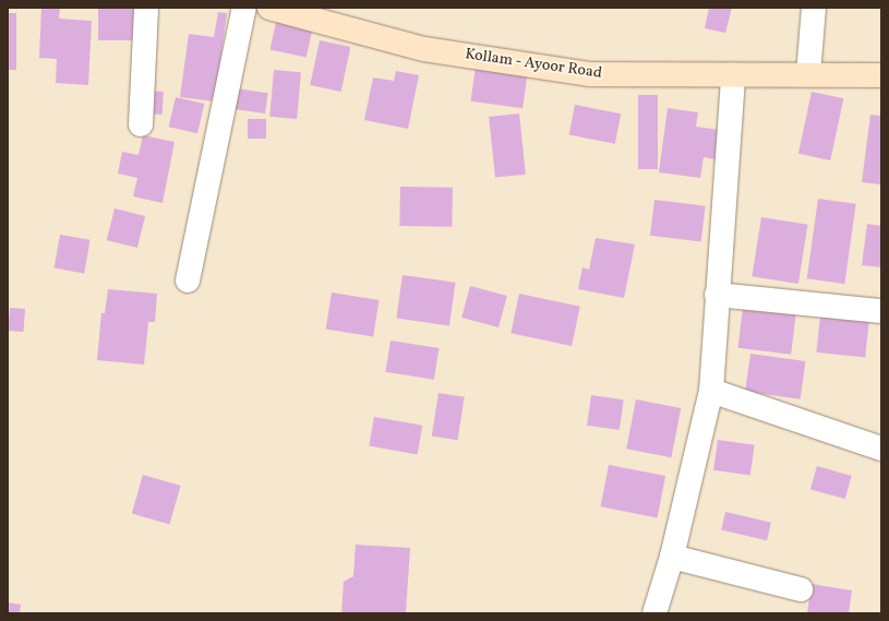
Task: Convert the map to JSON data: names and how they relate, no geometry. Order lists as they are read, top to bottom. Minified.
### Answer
{"streets":{"main road":["Kollam - Ayoor Road"]}}
